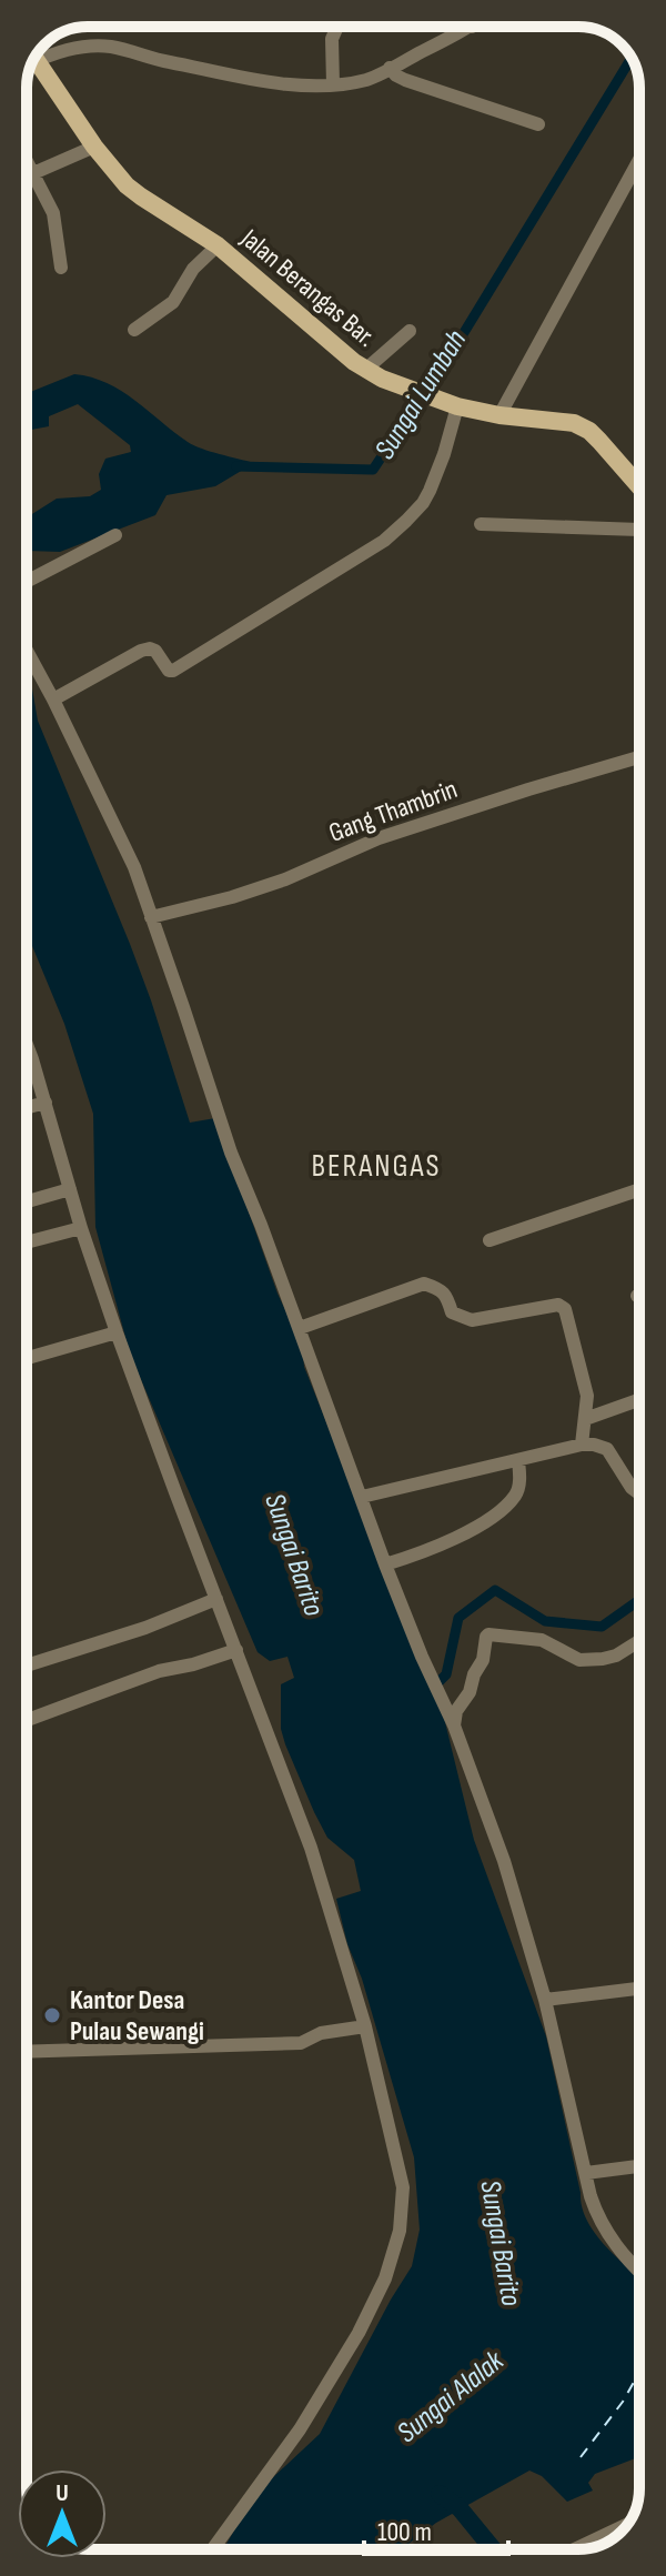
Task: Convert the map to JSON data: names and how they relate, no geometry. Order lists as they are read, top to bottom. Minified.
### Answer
{"streets":{"main road":["Jalan Berangas Bar."],"street":["Gang Thambrin"]},"districts":["BERANGAS"],"water":["Sungai Lumbah","Sungai Barito","Sungai Alalak"],"places":["Kantor Desa Pulau Sewangi"],"scale_bar":"100 m","north":"top"}
